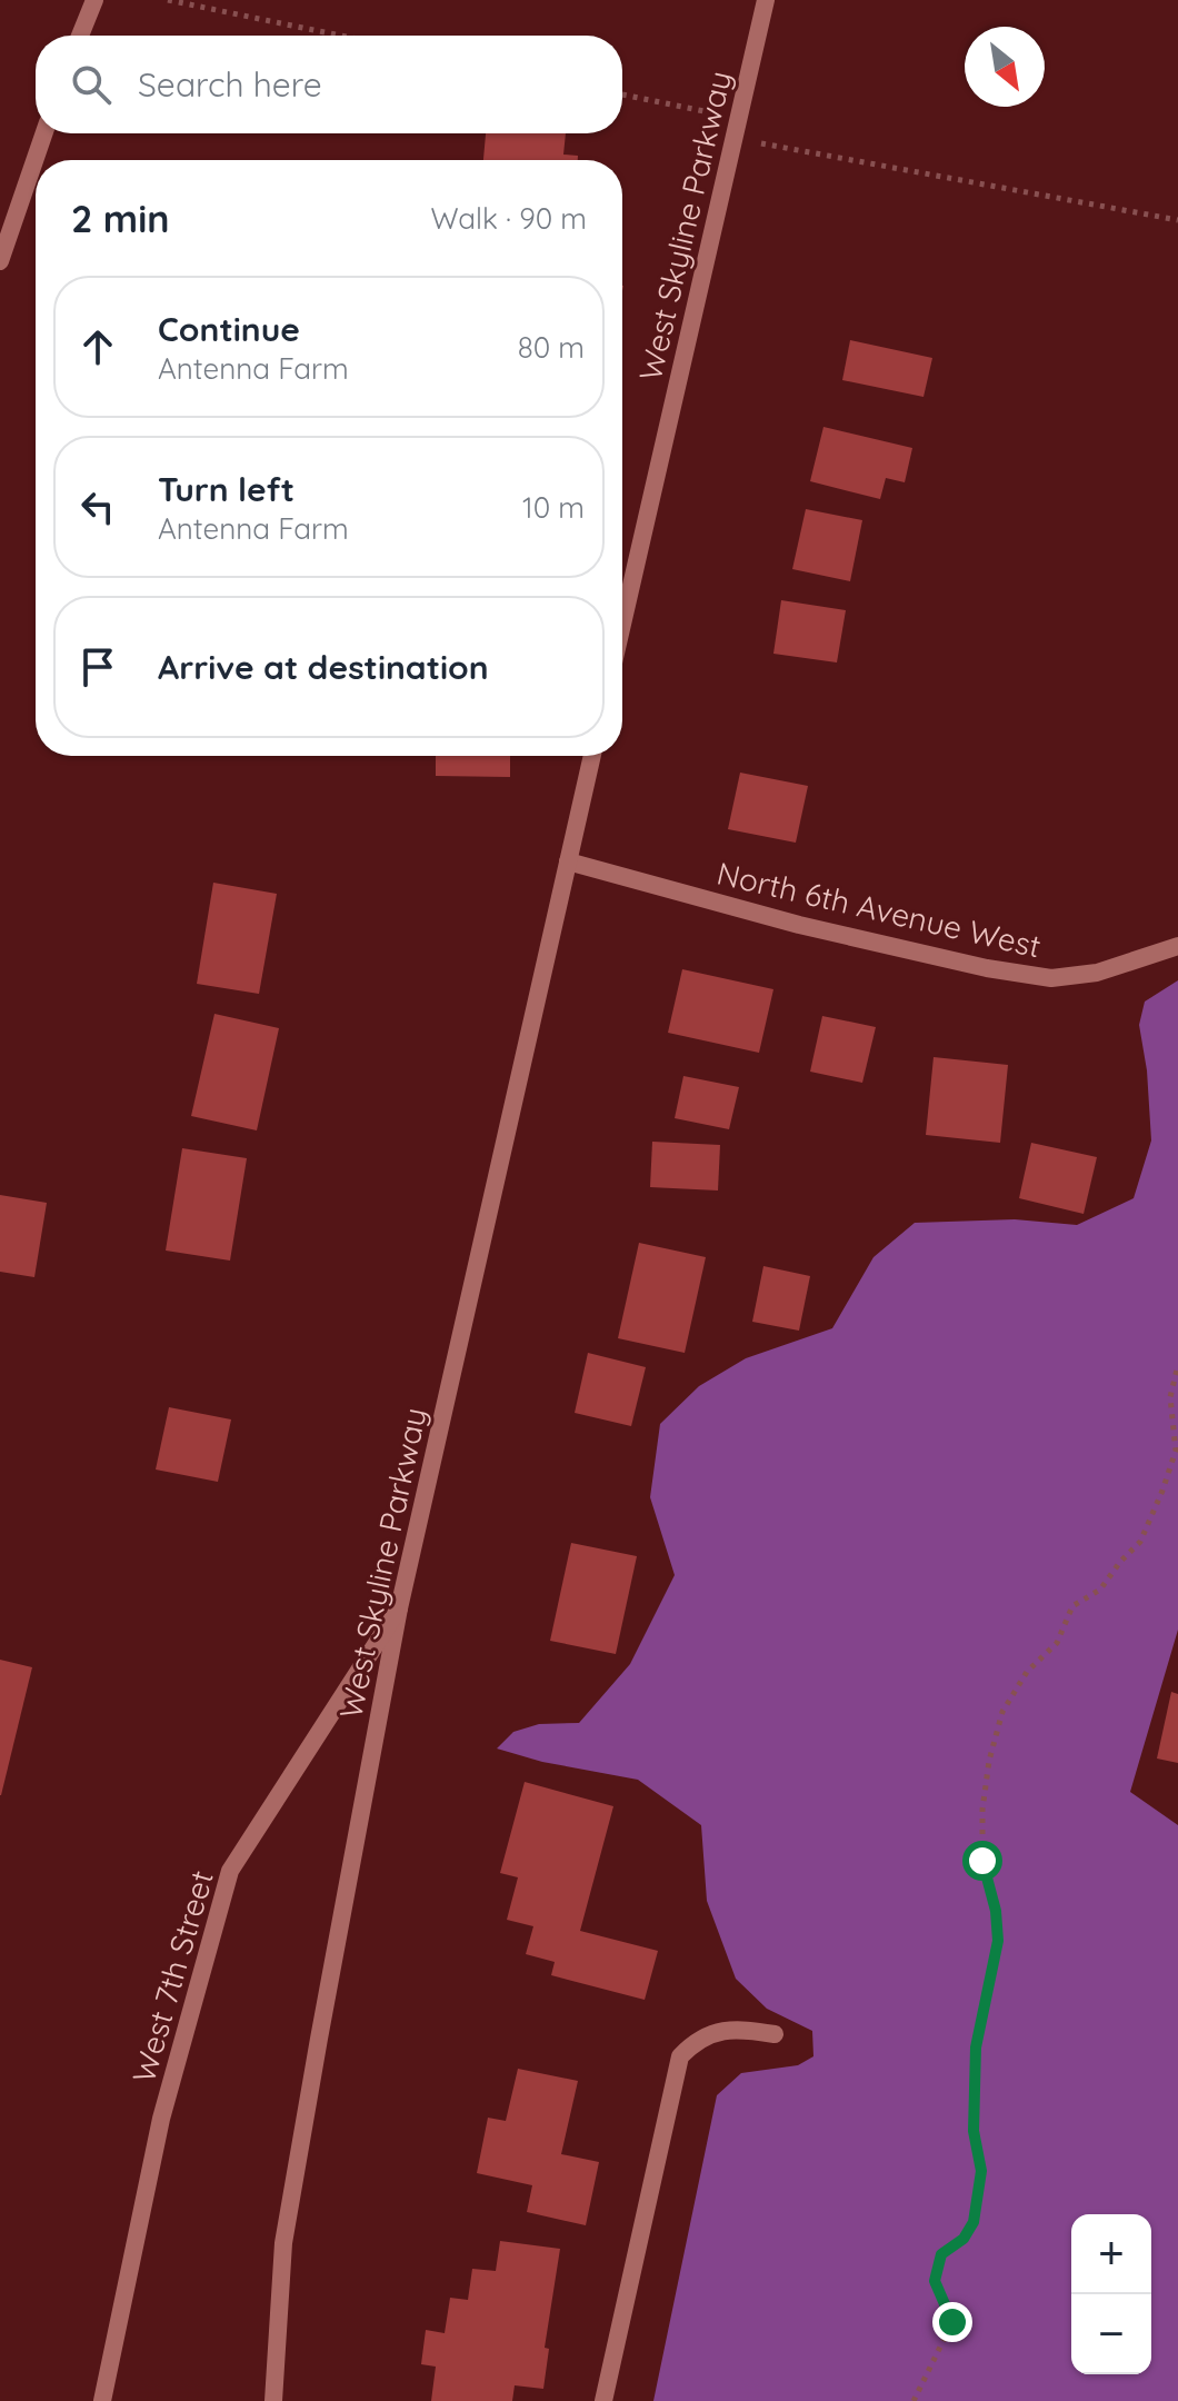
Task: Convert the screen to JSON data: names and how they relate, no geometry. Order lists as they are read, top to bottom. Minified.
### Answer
{"streets":{"street":["West Skyline Parkway","North 6th Avenue West","West 7th Street"]},"crossings":[["West Skyline Parkway","North 6th Avenue West"],["West Skyline Parkway","West 7th Street"]],"north":"bottom right","page":{"search":"Search here","heading":["2 min","Walk · 90 m"],"list":[["Continue","Antenna Farm","80 m"],["Turn left","Antenna Farm","10 m"],"Arrive at destination"],"map_buttons":["+","−"]}}
